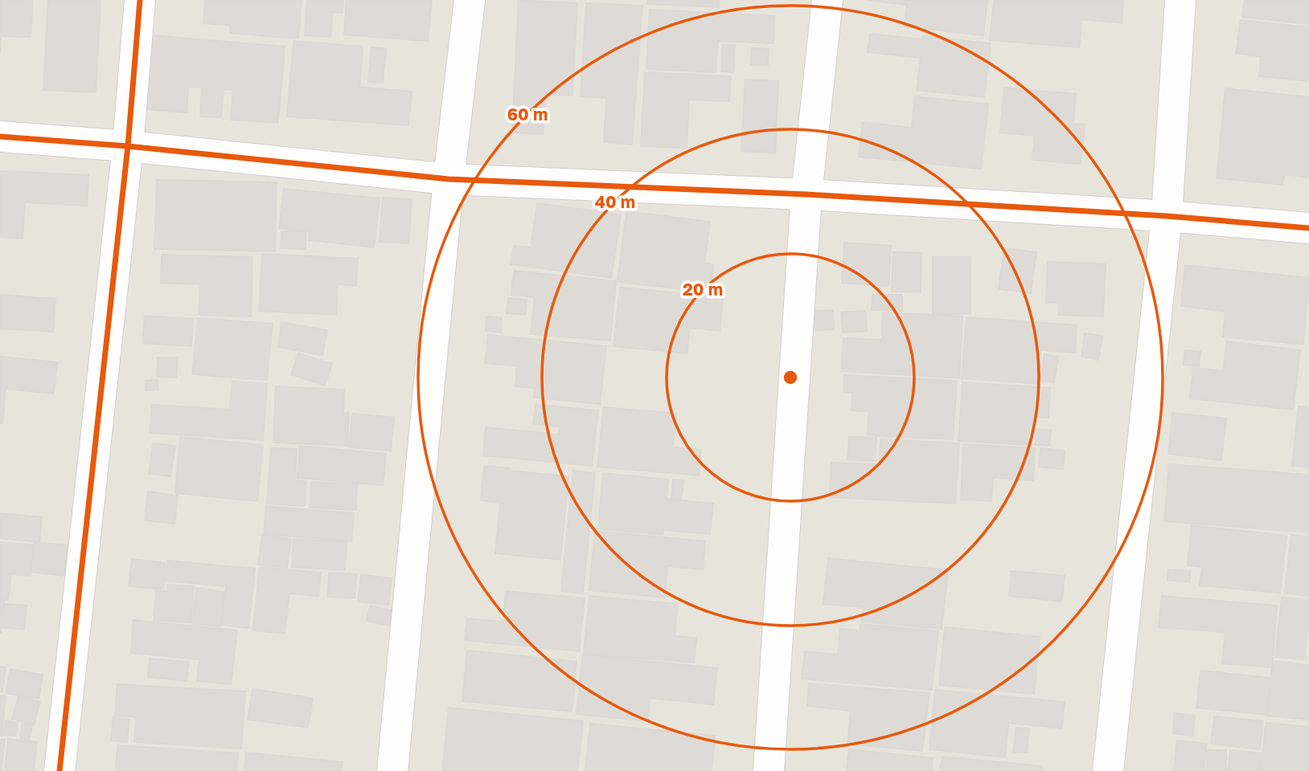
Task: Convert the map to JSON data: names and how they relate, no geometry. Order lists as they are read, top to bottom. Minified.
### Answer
{"rings":["60 m","40 m","20 m"]}
